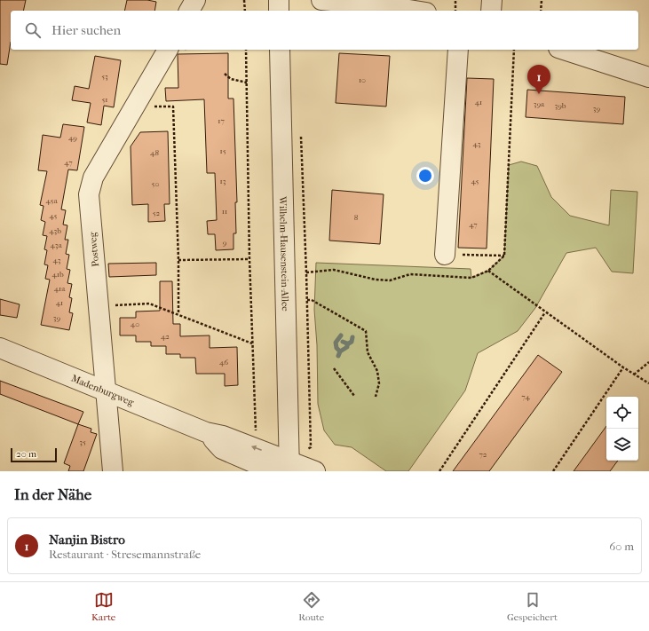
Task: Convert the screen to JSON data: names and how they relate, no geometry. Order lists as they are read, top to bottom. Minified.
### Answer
{"streets":{"street":["Postweg","Wilhelm-Hausenstein-Allee","Madenburgweg"]},"crossings":[["Postweg","Madenburgweg"],["Wilhelm-Hausenstein-Allee","Madenburgweg"]],"house_numbers":["53","10","51","41","39a","39b","39","17","49","43","15","48","47","13","45","50","45a","11","52","45","8","47","43b","9","43a","43","41b","41a","41","39","40","42","46","74","35","72"],"scale_bar":"20 m","page":{"search":"Hier suchen","pins":"1","scale":"20 m","heading":"In der Nähe","list":[{"mark":"1","name":"Nanjin Bistro","note":"Restaurant · Stresemannstraße","value":"60 m"}],"nav":["Karte","Route","Gespeichert"]}}
